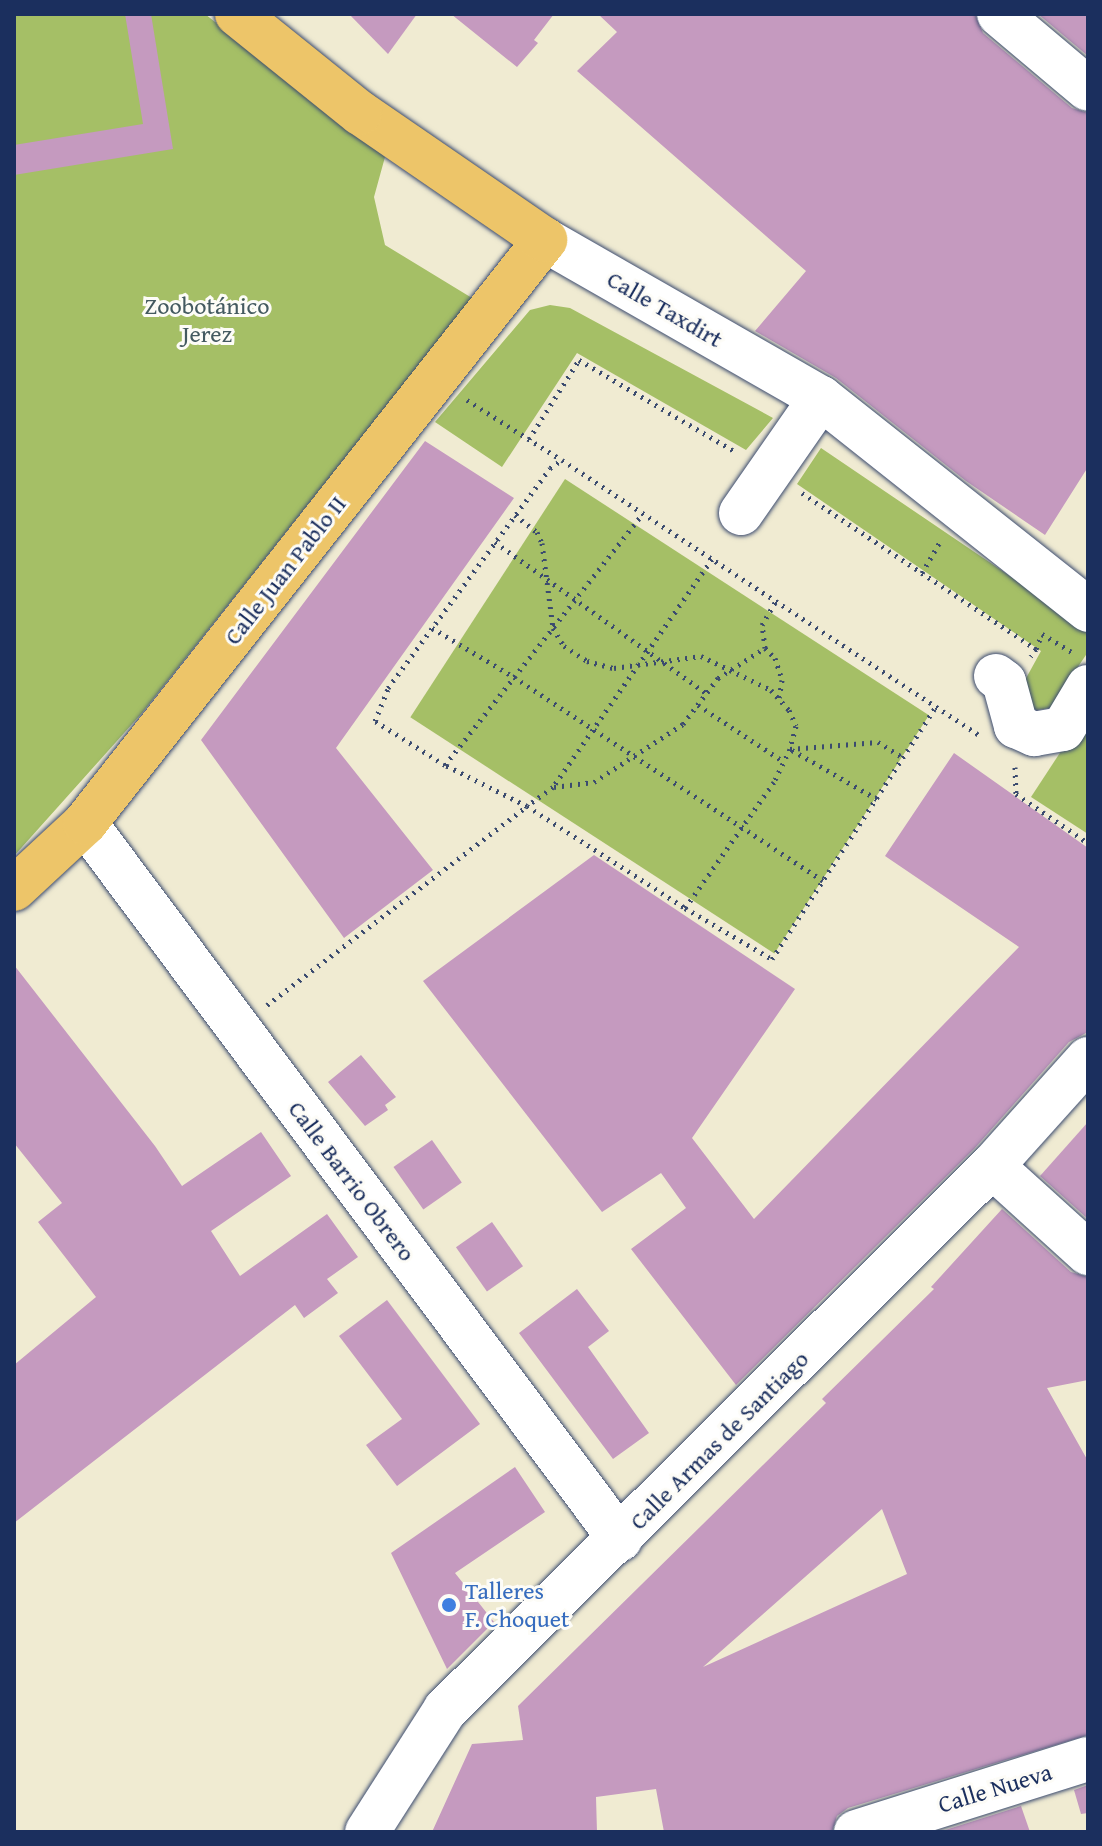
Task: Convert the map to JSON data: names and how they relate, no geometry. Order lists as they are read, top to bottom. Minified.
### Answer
{"streets":{"main road":["Calle Taxdirt","Calle Juan Pablo II"],"street":["Calle Barrio Obrero","Calle Armas de Santiago","Calle Nueva"]},"crossings":[["Calle Taxdirt","Calle Juan Pablo II"],["Calle Juan Pablo II","Calle Barrio Obrero"],["Calle Barrio Obrero","Calle Armas de Santiago"]],"parks":["Zoobotánico Jerez"],"places":["Talleres F. Choquet"]}
